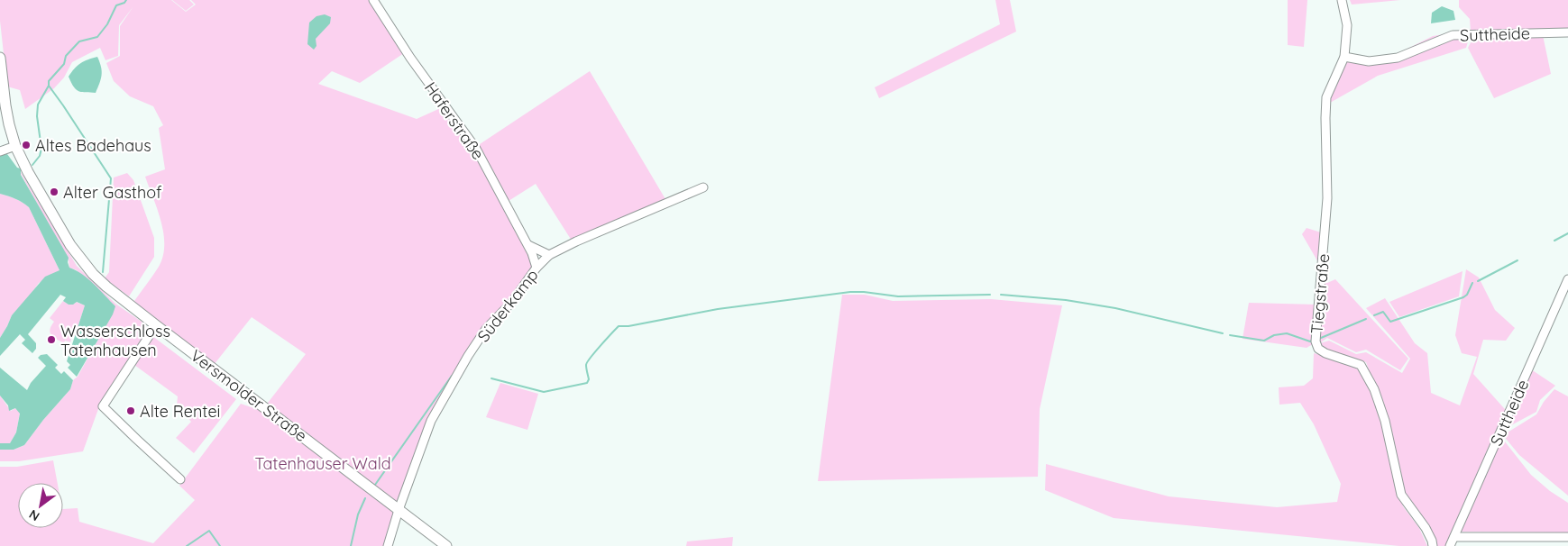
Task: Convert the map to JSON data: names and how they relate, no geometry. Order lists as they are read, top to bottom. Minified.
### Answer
{"streets":{"main road":["Versmolder Straße"],"street":["Suttheide","Haferstraße","Tiegstraße","Süderkamp"]},"crossings":[["Suttheide","Tiegstraße"],["Haferstraße","Süderkamp"],["Süderkamp","Versmolder Straße"]],"parks":["Tatenhauser Wald"],"places":["Altes Badehaus","Alter Gasthof","Wasserschloss Tatenhausen","Alte Rentei"],"north":"bottom left"}
